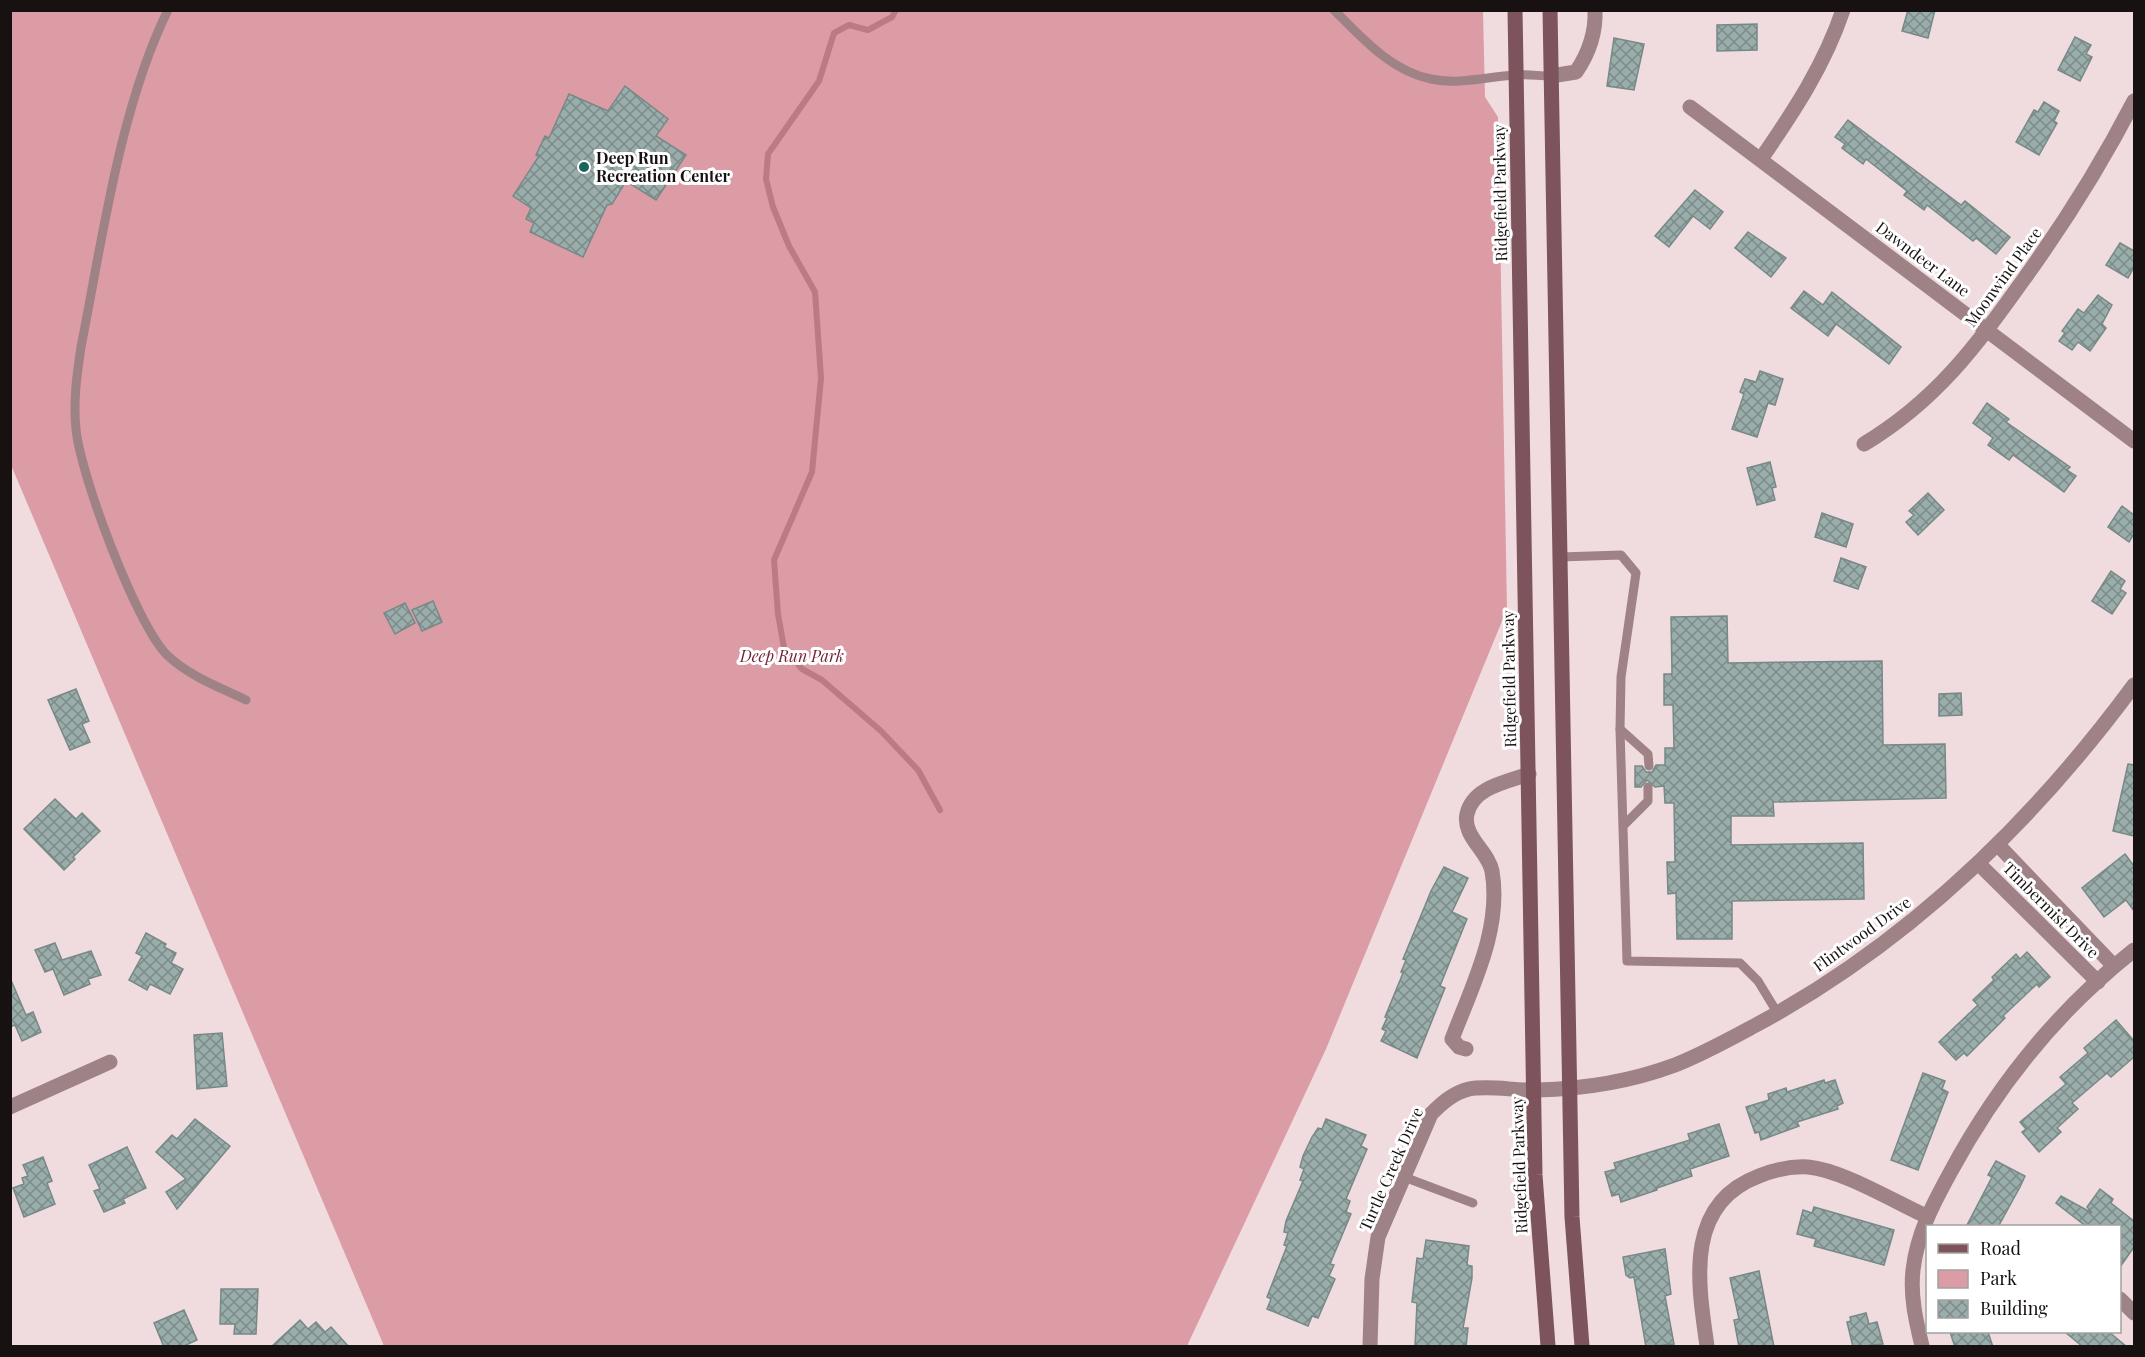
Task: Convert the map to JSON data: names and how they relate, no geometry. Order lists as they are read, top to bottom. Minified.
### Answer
{"streets":{"main road":["Ridgefield Parkway"],"street":["Dawndeer Lane","Moonwind Place","Timbermist Drive","Flintwood Drive","Turtle Creek Drive"]},"crossings":[["Ridgefield Parkway","Flintwood Drive"],["Ridgefield Parkway","Turtle Creek Drive"],["Dawndeer Lane","Moonwind Place"],["Timbermist Drive","Flintwood Drive"],["Flintwood Drive","Turtle Creek Drive"]],"parks":["Deep Run Park"],"places":["Deep Run Recreation Center"],"legend":["Road","Park","Building"]}
